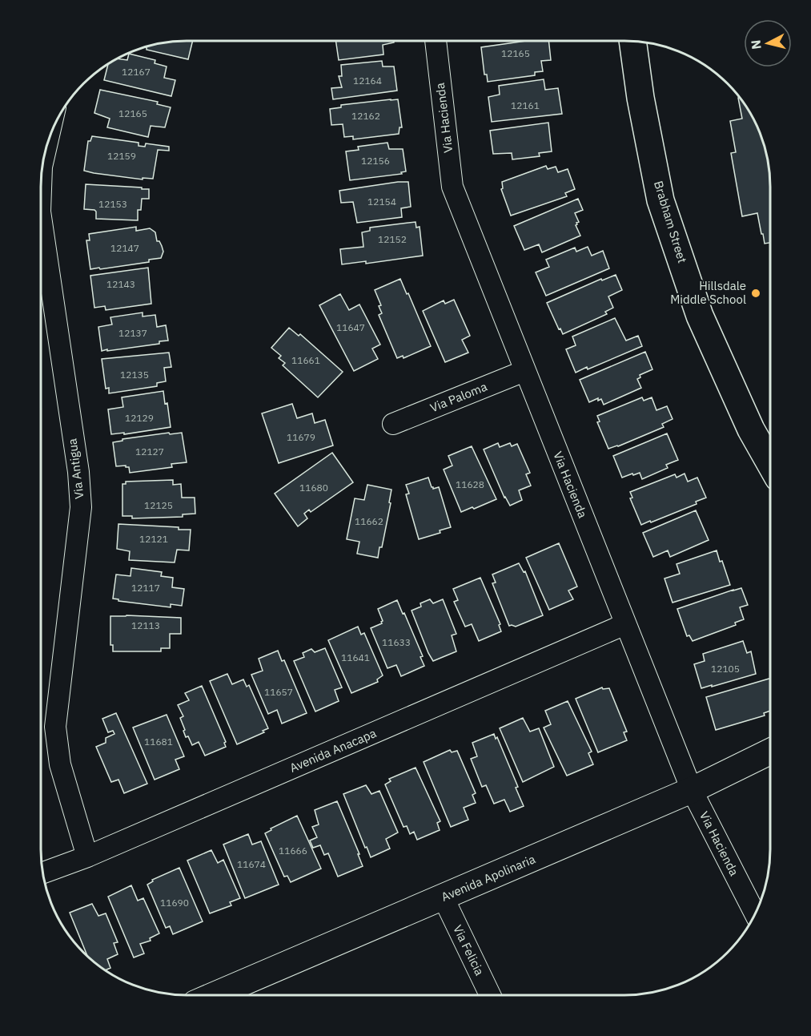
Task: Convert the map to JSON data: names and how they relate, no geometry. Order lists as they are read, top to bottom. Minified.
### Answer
{"streets":{"main road":["Brabham Street"],"street":["Via Hacienda","Via Paloma","Via Antigua","Avenida Anacapa","Avenida Apolinaria","Via Felicia"]},"crossings":[["Via Hacienda","Via Paloma"],["Via Hacienda","Avenida Anacapa"],["Via Hacienda","Avenida Apolinaria"],["Via Antigua","Avenida Anacapa"],["Avenida Apolinaria","Via Felicia"]],"places":["Hillsdale Middle School"],"house_numbers":["12165","12167","12164","12161","12165","12162","12159","12156","12154","12153","12152","12147","12143","11647","12137","11661","12135","12129","11679","12127","11628","11680","12125","11662","12121","12117","12113","11633","11641","12105","11657","11681","11666","11674","11690"],"north":"left"}
